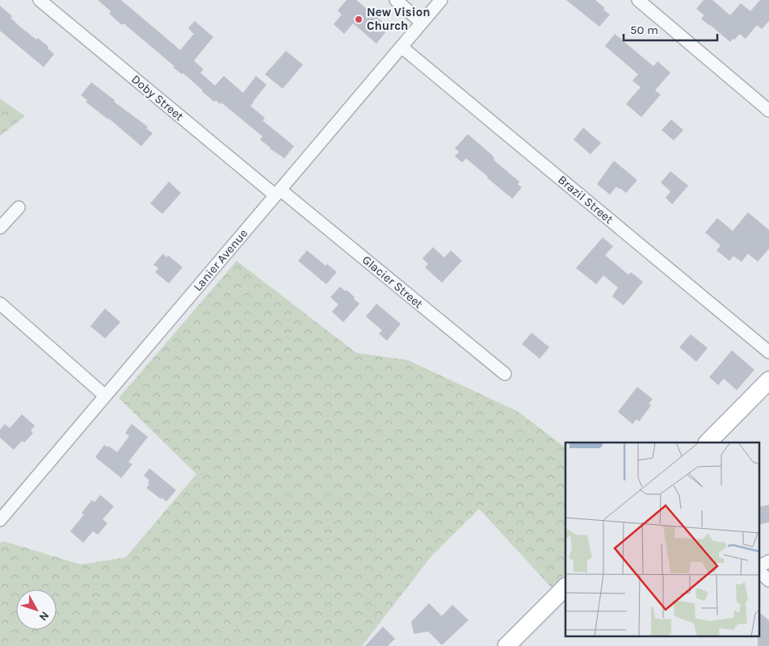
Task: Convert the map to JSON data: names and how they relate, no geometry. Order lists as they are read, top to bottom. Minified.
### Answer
{"streets":{"street":["Doby Street","Brazil Street","Lanier Avenue","Glacier Street"]},"crossings":[["Doby Street","Lanier Avenue"],["Doby Street","Glacier Street"],["Brazil Street","Lanier Avenue"],["Lanier Avenue","Glacier Street"]],"places":["New Vision Church"],"scale_bar":"50 m","north":"bottom right"}
